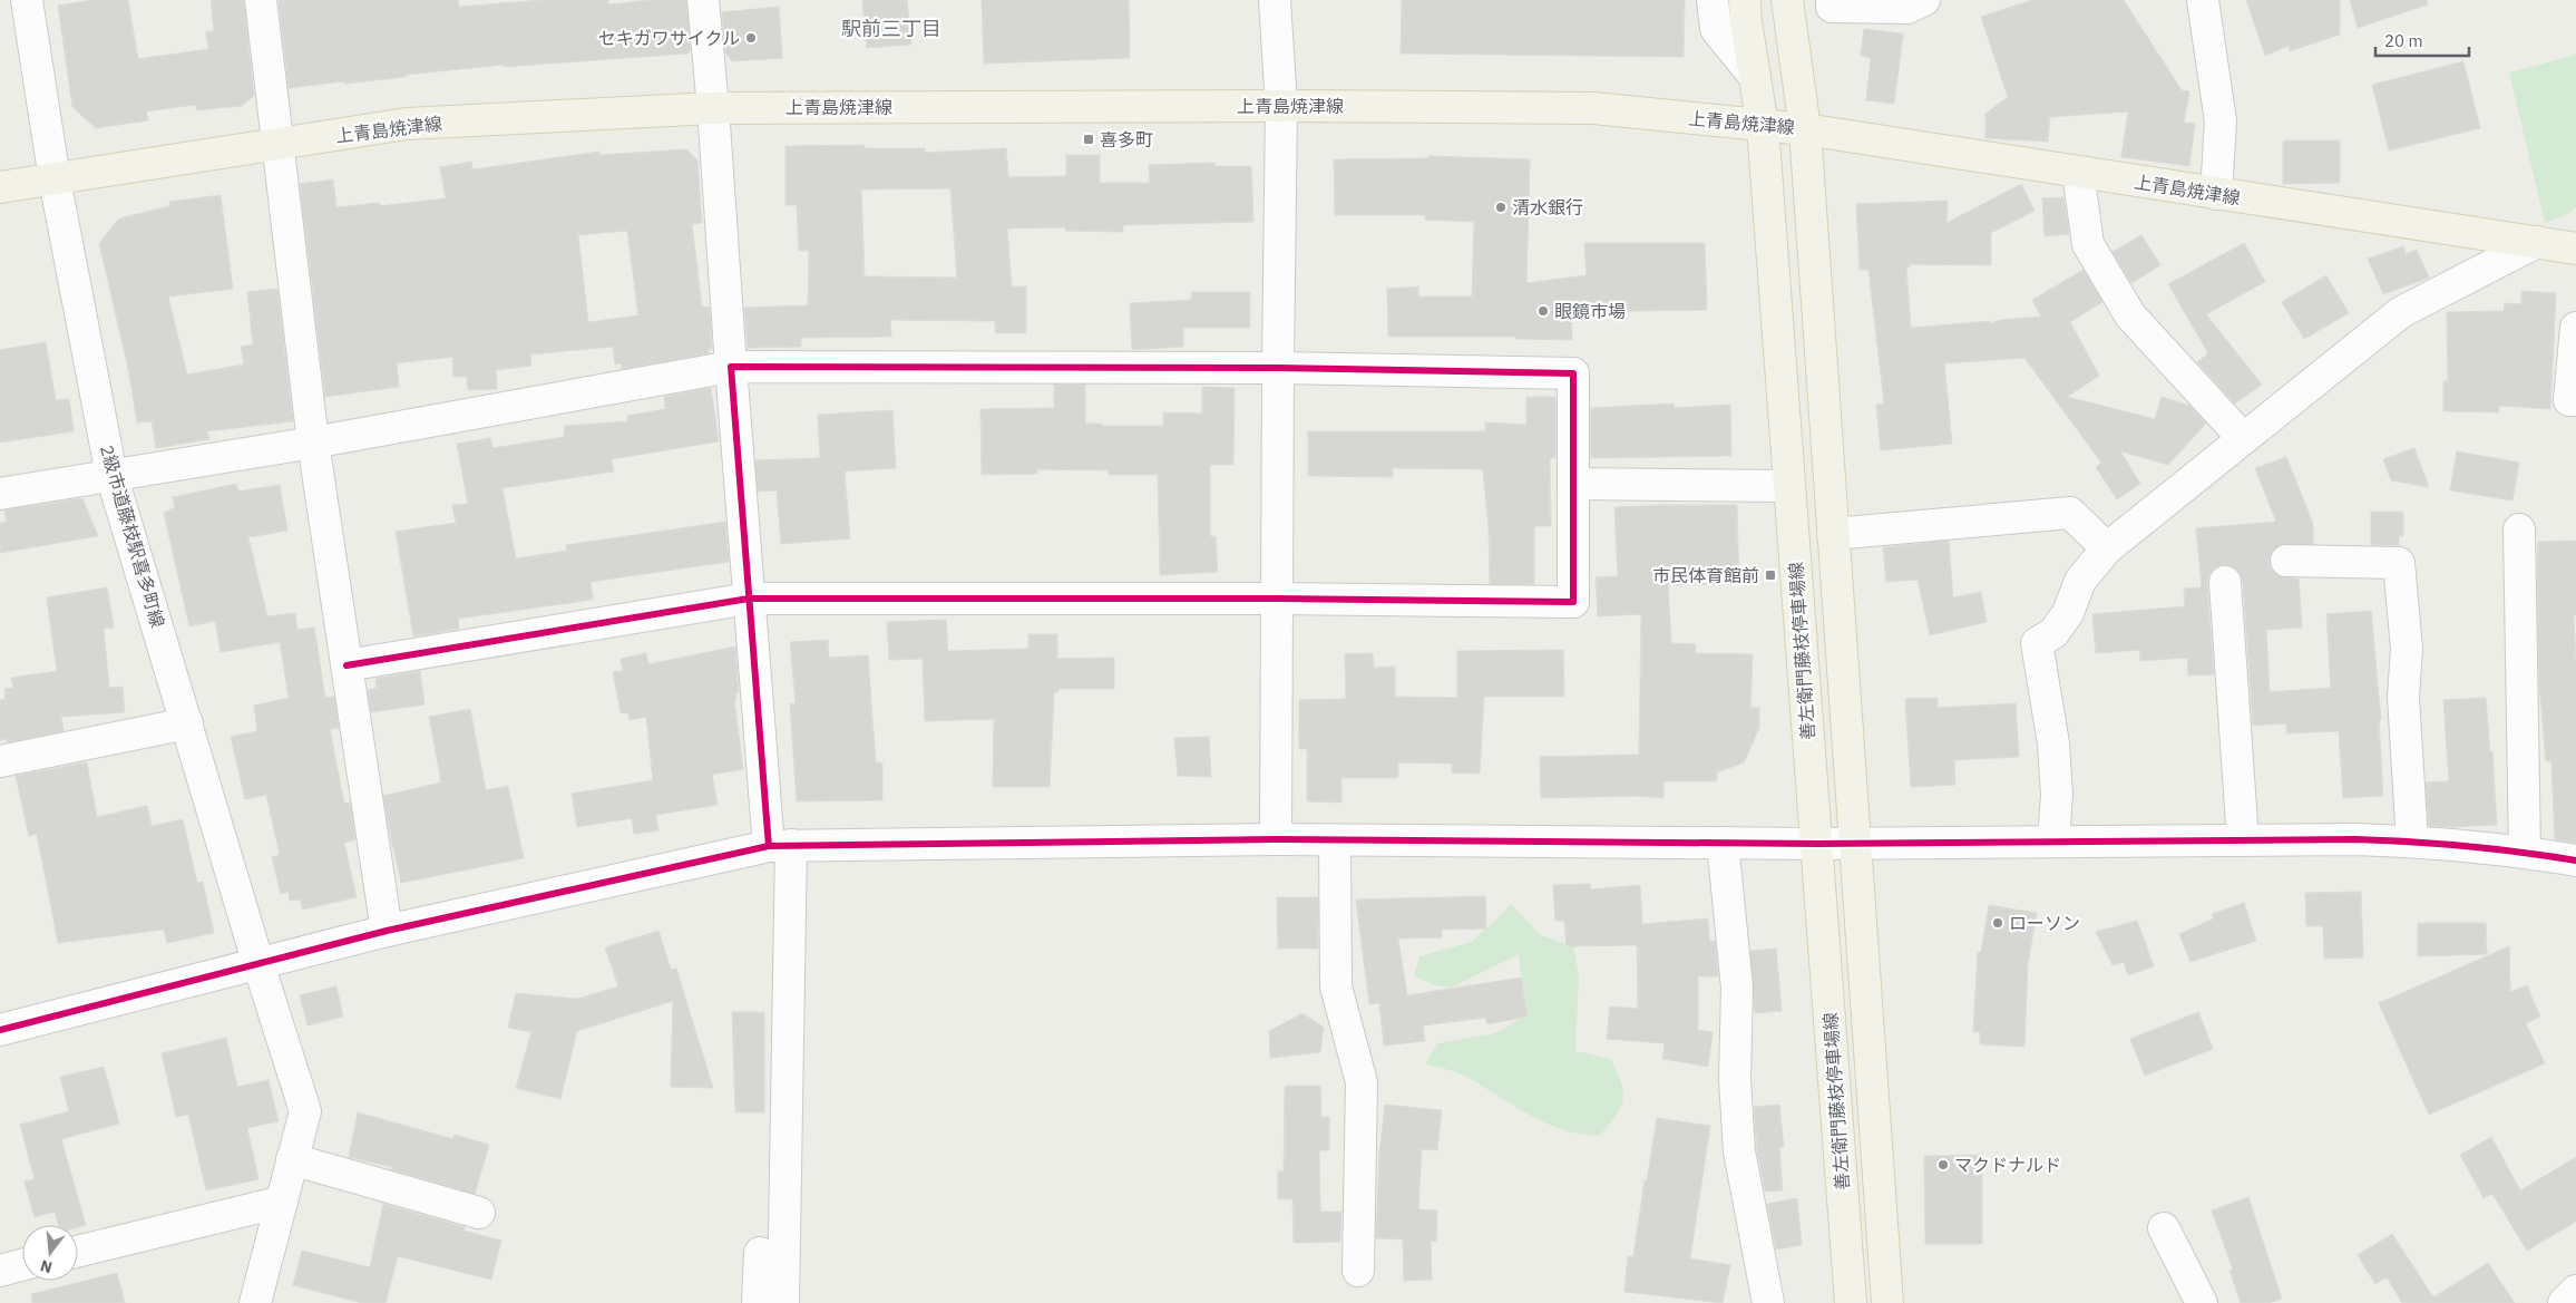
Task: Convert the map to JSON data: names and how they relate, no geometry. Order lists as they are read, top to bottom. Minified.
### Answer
{"streets":{"main road":["上青島焼津線","善左衛門藤枝停車場線"],"street":["2級市道藤枝駅喜多町線"]},"crossings":[["上青島焼津線","2級市道藤枝駅喜多町線"],["上青島焼津線","善左衛門藤枝停車場線"]],"districts":["駅前三丁目"],"places":{"other":["セキガワサイクル","清水銀行","眼鏡市場","ローソン","マクドナルド"],"transit":["喜多町","市民体育館前"]},"scale_bar":"20 m","north":"bottom"}
